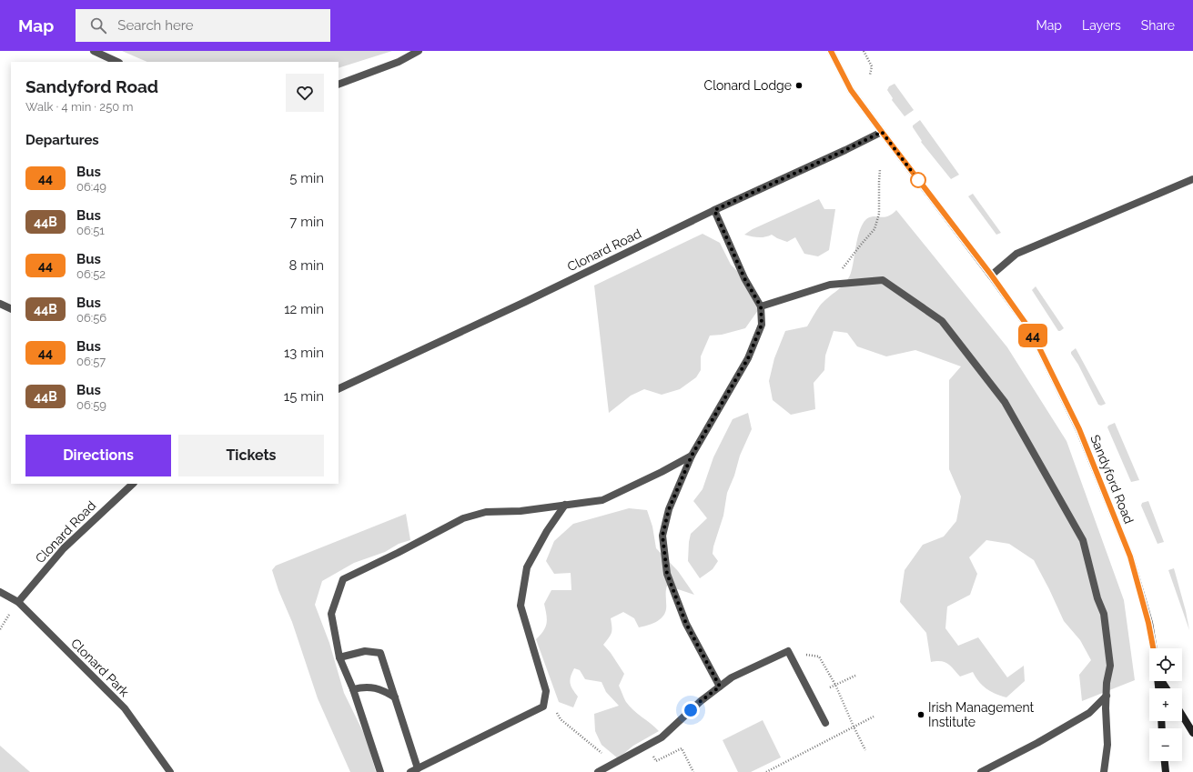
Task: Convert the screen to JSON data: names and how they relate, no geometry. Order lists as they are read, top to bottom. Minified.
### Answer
{"streets":{"main road":["Sandyford Road"],"street":["Clonard Road","Clonard Park"]},"crossings":[["Clonard Road","Sandyford Road"],["Clonard Road","Clonard Park"]],"places":["Clonard Lodge","Irish Management Institute"],"lines":["bus line 44"],"page":{"header":"Map","search":"Search here","nav":["Map","Layers","Share"],"on_map":"44","heading":[["Sandyford Road","Walk · 4 min · 250 m"],"Departures"],"list":[{"mark":"44","name":"Bus","note":"06:49","value":"5 min"},{"mark":"44B","name":"Bus","note":"06:51","value":"7 min"},{"mark":"44","name":"Bus","note":"06:52","value":"8 min"},{"mark":"44B","name":"Bus","note":"06:56","value":"12 min"},{"mark":"44","name":"Bus","note":"06:57","value":"13 min"},{"mark":"44B","name":"Bus","note":"06:59","value":"15 min"}],"buttons":["Directions","Tickets"],"map_buttons":["+","−"]}}
